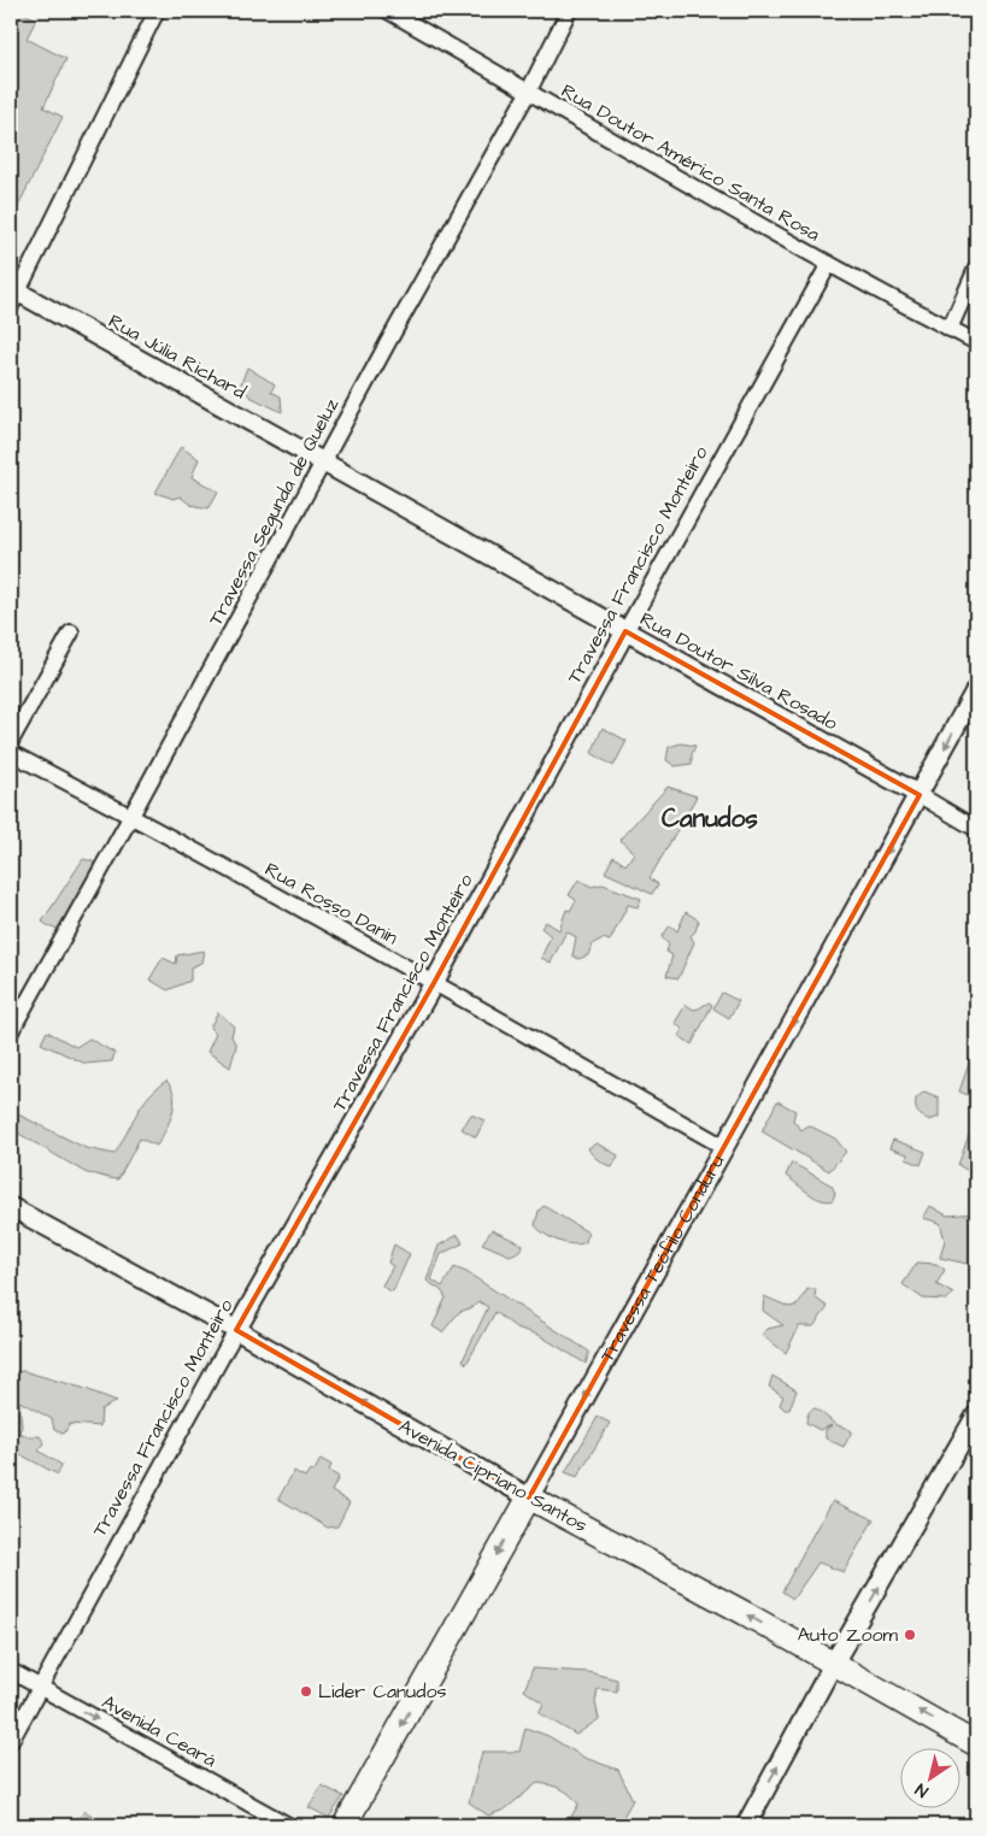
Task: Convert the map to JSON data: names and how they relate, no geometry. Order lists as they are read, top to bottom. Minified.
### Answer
{"streets":{"main road":["Travessa Teófilo Conduru","Avenida Cipriano Santos"],"street":["Rua Doutor Américo Santa Rosa","Rua Júlia Richard","Travessa Segunda de Queluz","Travessa Francisco Monteiro","Rua Doutor Silva Rosado","Rua Rosso Danin","Avenida Ceará"]},"crossings":[["Rua Doutor Américo Santa Rosa","Travessa Segunda de Queluz"],["Rua Doutor Américo Santa Rosa","Travessa Francisco Monteiro"],["Rua Júlia Richard","Travessa Segunda de Queluz"],["Rua Júlia Richard","Rua Doutor Silva Rosado"],["Travessa Segunda de Queluz","Rua Doutor Silva Rosado"],["Travessa Segunda de Queluz","Rua Rosso Danin"],["Travessa Francisco Monteiro","Rua Doutor Silva Rosado"],["Travessa Francisco Monteiro","Rua Rosso Danin"],["Travessa Francisco Monteiro","Avenida Cipriano Santos"],["Travessa Francisco Monteiro","Avenida Ceará"],["Rua Doutor Silva Rosado","Travessa Teófilo Conduru"],["Rua Rosso Danin","Travessa Teófilo Conduru"],["Travessa Teófilo Conduru","Avenida Cipriano Santos"]],"one_way":["Travessa Teófilo Conduru","Avenida Cipriano Santos","Avenida Ceará"],"districts":["Canudos"],"places":["Auto Zoom","Lider Canudos"],"north":"bottom left"}
